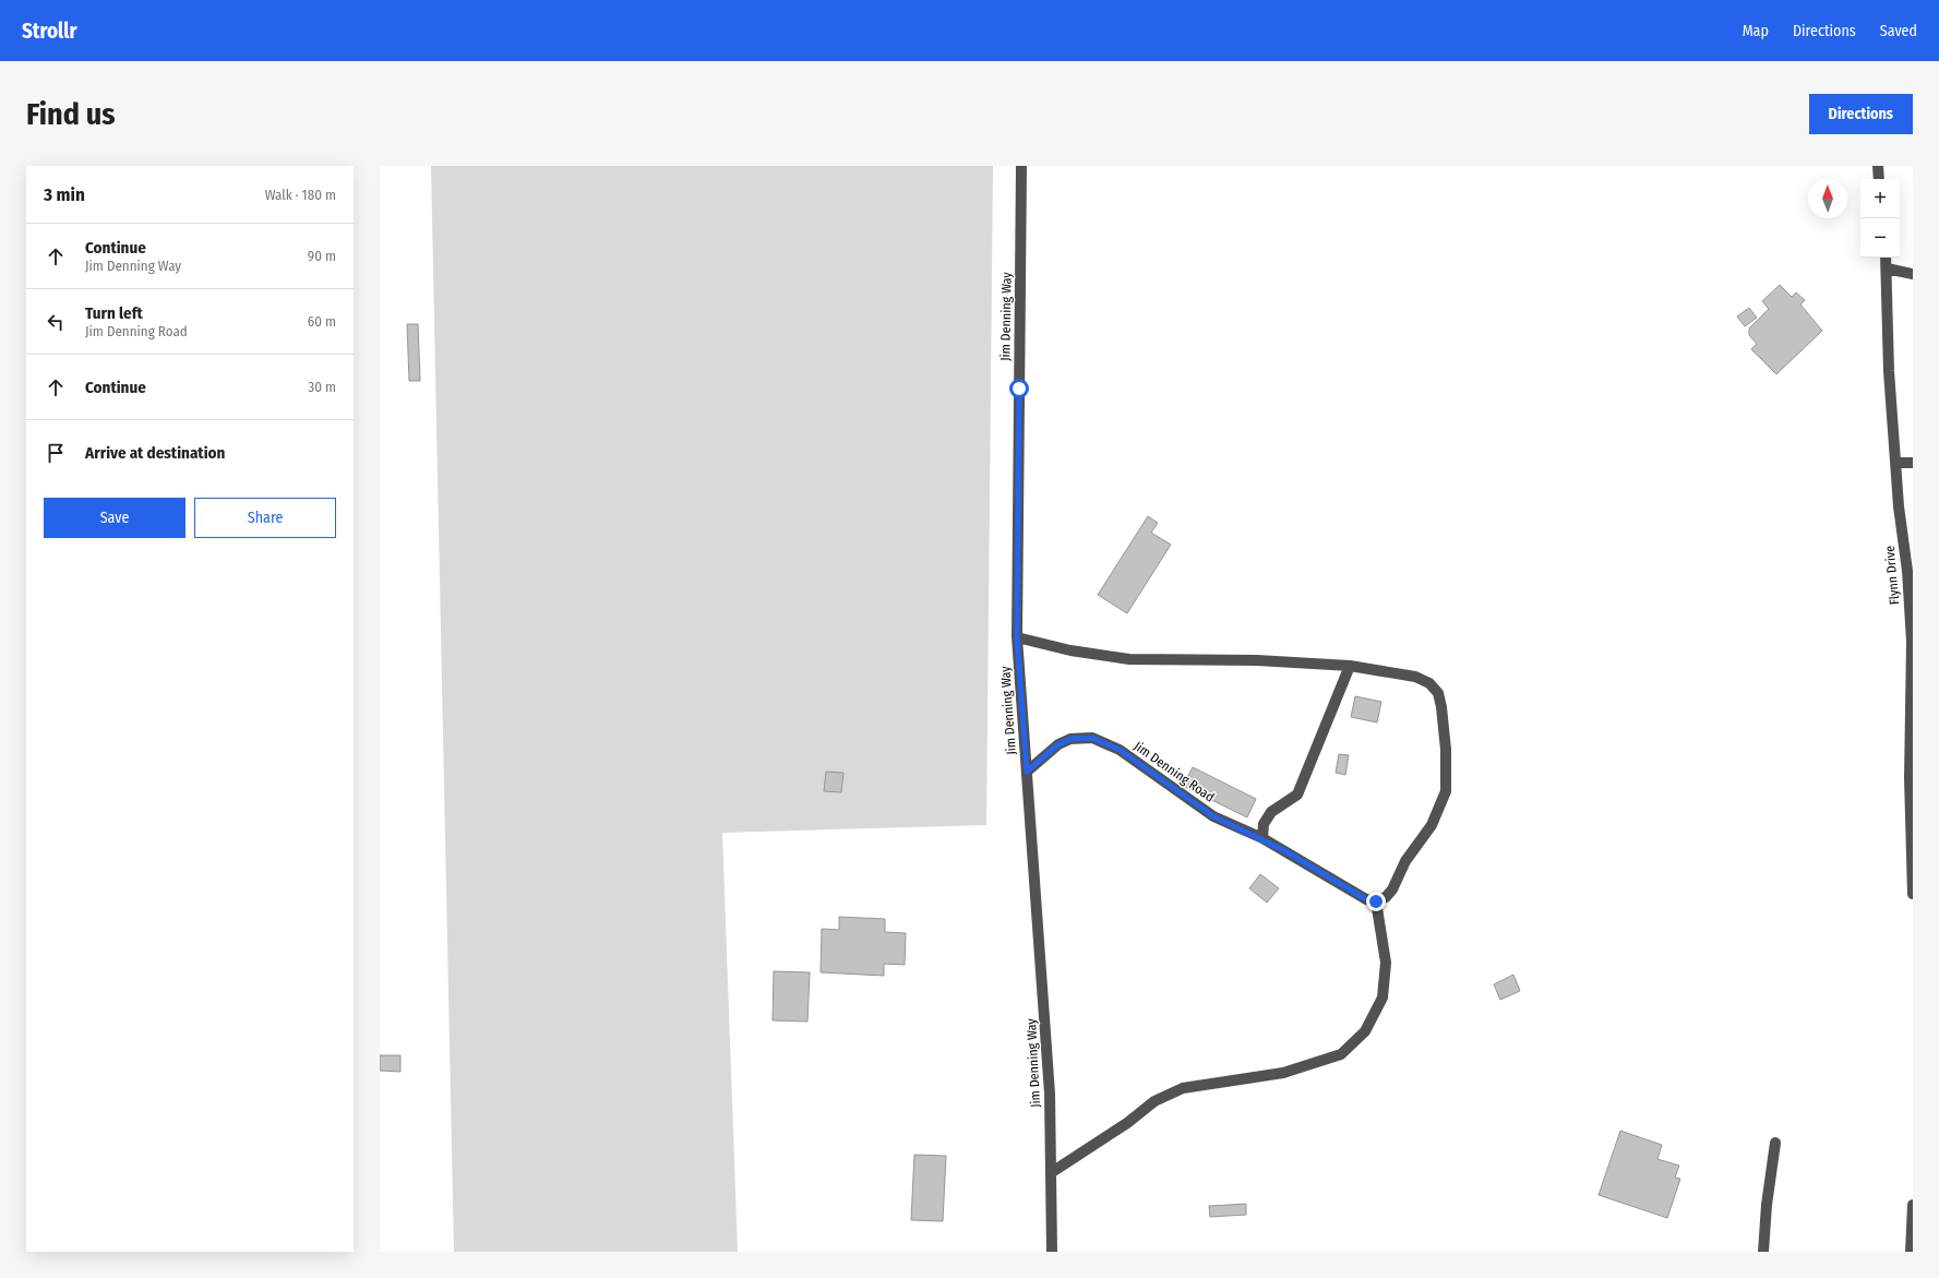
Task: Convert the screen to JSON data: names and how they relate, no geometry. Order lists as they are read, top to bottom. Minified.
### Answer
{"streets":{"street":["Jim Denning Way","Flynn Drive","Jim Denning Road"]},"crossings":[["Jim Denning Way","Jim Denning Road"]],"north":"top","page":{"header":"Strollr","nav":["Map","Directions","Saved"],"buttons":["Directions",["Save","Share"]],"title":"Find us","heading":["3 min","Walk · 180 m"],"map_buttons":["+","−"],"list":[["Continue","Jim Denning Way","90 m"],["Turn left","Jim Denning Road","60 m"],["Continue","30 m"],"Arrive at destination"]}}
